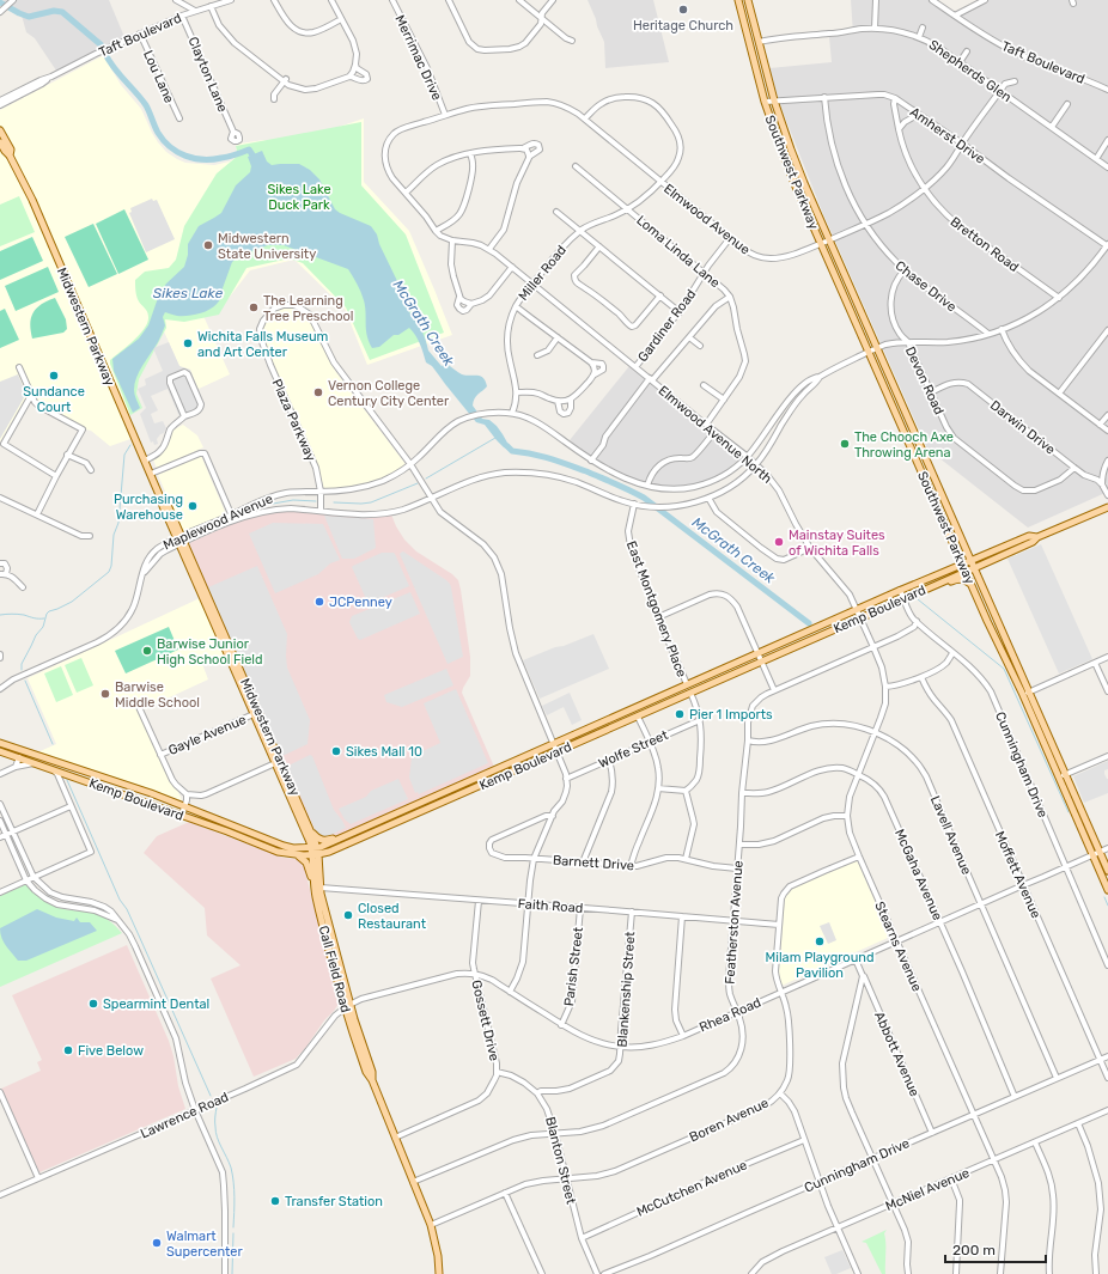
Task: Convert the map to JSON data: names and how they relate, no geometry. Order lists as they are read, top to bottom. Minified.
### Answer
{"streets":{"main road":["Southwest Parkway","Midwestern Parkway","Kemp Boulevard","Call Field Road"],"street":["Taft Boulevard","Merrimac Drive","Shepherds Glen","Clayton Lane","Lou Lane","Amherst Drive","Elmwood Avenue","Bretton Road","Loma Linda Lane","Miller Road","Chase Drive","Gardiner Road","Devon Road","Plaza Parkway","Darwin Drive","Elmwood Avenue North","Maplewood Avenue","East Montgomery Place","Gayle Avenue","Wolfe Street","Cunningham Drive","Lavell Avenue","Barnett Drive","McGaha Avenue","Moffett Avenue","Faith Road","Featherston Avenue","Stearns Avenue","Parish Street","Blankenship Street","Rhea Road","Gossett Drive","Abbott Avenue","Lawrence Road","Boren Avenue","Blanton Street","McCutchen Avenue","McNiel Avenue"]},"crossings":[["Taft Boulevard","Clayton Lane"],["Taft Boulevard","Lou Lane"],["Merrimac Drive","Elmwood Avenue"],["Shepherds Glen","Southwest Parkway"],["Shepherds Glen","Elmwood Avenue"],["Amherst Drive","Southwest Parkway"],["Amherst Drive","Elmwood Avenue"],["Amherst Drive","Bretton Road"],["Amherst Drive","Chase Drive"],["Amherst Drive","Maplewood Avenue"],["Southwest Parkway","Elmwood Avenue"],["Southwest Parkway","Maplewood Avenue"],["Southwest Parkway","Kemp Boulevard"],["Southwest Parkway","Rhea Road"],["Elmwood Avenue","Bretton Road"],["Elmwood Avenue","Miller Road"],["Elmwood Avenue","Chase Drive"],["Elmwood Avenue","Gardiner Road"],["Bretton Road","Maplewood Avenue"],["Loma Linda Lane","Miller Road"],["Loma Linda Lane","Gardiner Road"],["Loma Linda Lane","Elmwood Avenue North"],["Miller Road","Elmwood Avenue North"],["Miller Road","Maplewood Avenue"],["Chase Drive","Devon Road"],["Chase Drive","Maplewood Avenue"],["Gardiner Road","Elmwood Avenue North"],["Midwestern Parkway","Maplewood Avenue"],["Midwestern Parkway","Kemp Boulevard"],["Midwestern Parkway","Gayle Avenue"],["Midwestern Parkway","Call Field Road"],["Devon Road","Darwin Drive"],["Devon Road","Maplewood Avenue"],["Plaza Parkway","Maplewood Avenue"],["Plaza Parkway","Kemp Boulevard"],["Plaza Parkway","Wolfe Street"],["Elmwood Avenue North","Maplewood Avenue"],["Elmwood Avenue North","Kemp Boulevard"],["Elmwood Avenue North","Stearns Avenue"],["Maplewood Avenue","East Montgomery Place"],["East Montgomery Place","Kemp Boulevard"],["Kemp Boulevard","Cunningham Drive"],["Kemp Boulevard","Stearns Avenue"],["Kemp Boulevard","Call Field Road"],["Cunningham Drive","Lavell Avenue"],["Cunningham Drive","McGaha Avenue"],["Cunningham Drive","Moffett Avenue"],["Cunningham Drive","Featherston Avenue"],["Cunningham Drive","Stearns Avenue"],["Cunningham Drive","Rhea Road"],["Cunningham Drive","Abbott Avenue"],["Lavell Avenue","Featherston Avenue"],["Lavell Avenue","Stearns Avenue"],["Lavell Avenue","Rhea Road"],["Barnett Drive","Featherston Avenue"],["McGaha Avenue","Featherston Avenue"],["McGaha Avenue","Stearns Avenue"],["McGaha Avenue","Rhea Road"],["Moffett Avenue","Rhea Road"],["Faith Road","Featherston Avenue"],["Faith Road","Parish Street"],["Faith Road","Call Field Road"],["Faith Road","Blankenship Street"],["Faith Road","Gossett Drive"],["Faith Road","Boren Avenue"],["Featherston Avenue","Stearns Avenue"],["Featherston Avenue","Call Field Road"],["Featherston Avenue","Rhea Road"],["Featherston Avenue","Blanton Street"],["Stearns Avenue","Rhea Road"],["Stearns Avenue","Boren Avenue"],["Stearns Avenue","McNiel Avenue"],["Parish Street","Rhea Road"],["Call Field Road","Rhea Road"],["Call Field Road","Gossett Drive"],["Call Field Road","Lawrence Road"],["Call Field Road","Boren Avenue"],["Blankenship Street","Rhea Road"],["Blankenship Street","Blanton Street"],["Rhea Road","Gossett Drive"],["Rhea Road","Abbott Avenue"],["Rhea Road","Lawrence Road"],["Rhea Road","Boren Avenue"],["Gossett Drive","Blanton Street"],["Boren Avenue","Blanton Street"],["Blanton Street","McCutchen Avenue"]],"water":["Sikes Lake","McGrath Creek"],"parks":["Sikes Lake Duck Park"],"places":["Heritage Church","Midwestern State University","The Learning Tree Preschool","Wichita Falls Museum and Art Center","Sundance Court","Vernon College Century City Center","The Chooch Axe Throwing Arena","Purchasing Warehouse","Mainstay Suites of Wichita Falls","JCPenney","Barwise Junior High School Field","Barwise Middle School","Pier 1 Imports","Sikes Mall 10","Closed Restaurant","Milam Playground Pavilion","Spearmint Dental","Five Below","Transfer Station","Walmart Supercenter"],"scale_bar":"200 m"}
